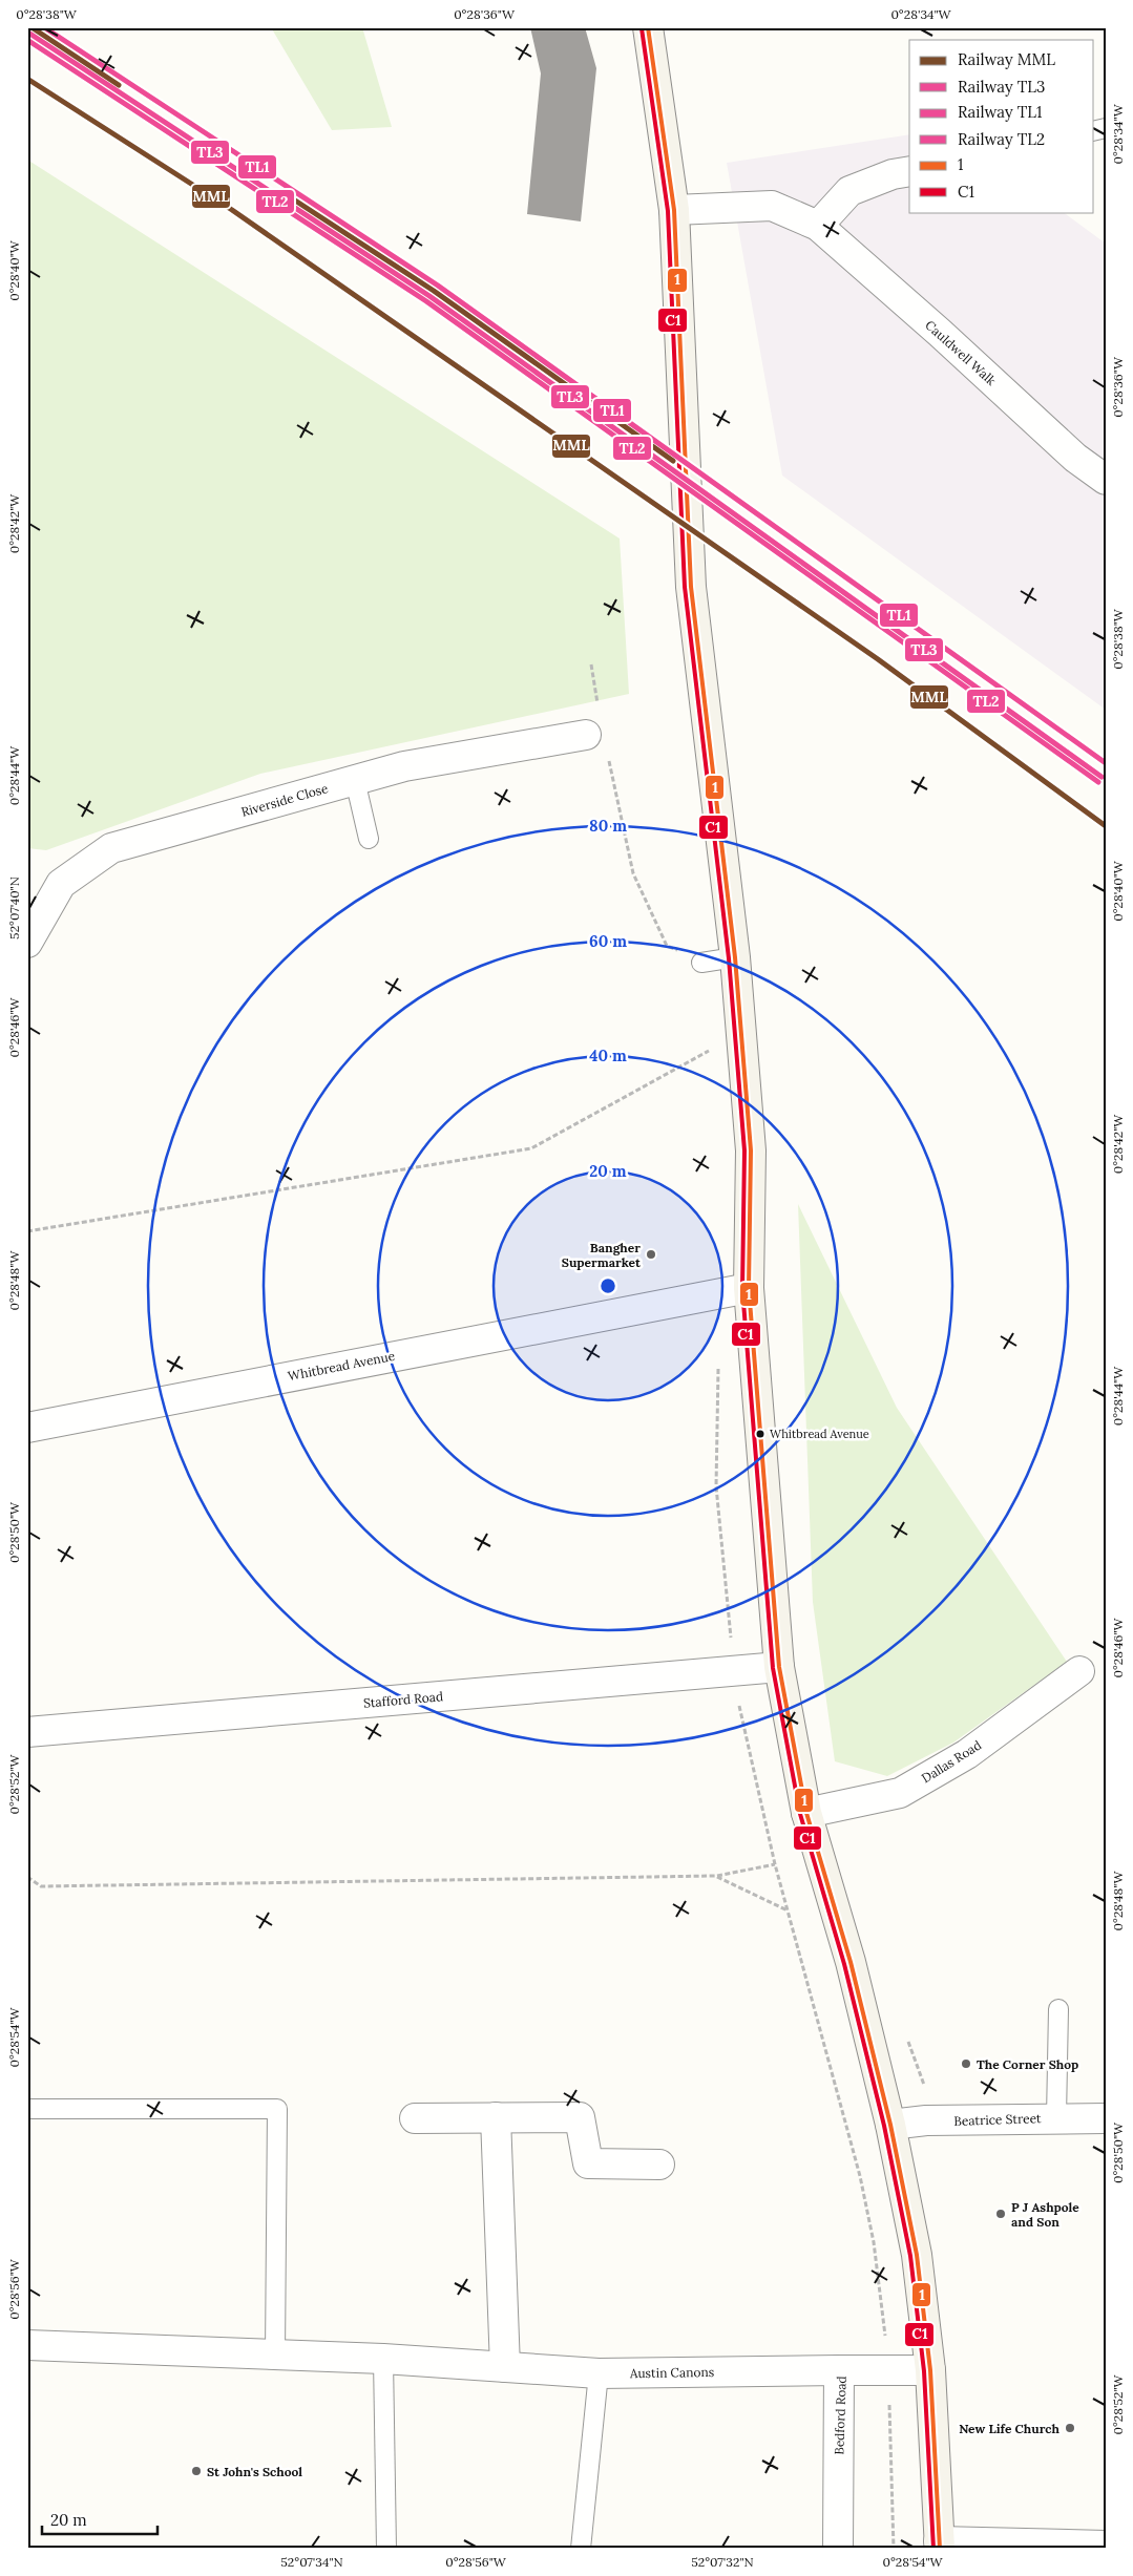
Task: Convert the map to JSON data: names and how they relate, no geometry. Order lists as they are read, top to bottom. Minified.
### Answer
{"streets":{"street":["Cauldwell Walk","Riverside Close","Whitbread Avenue","Stafford Road","Dallas Road","Beatrice Street","Austin Canons","Bedford Road"]},"crossings":[["Austin Canons","Bedford Road"]],"places":["Bangher Supermarket","Whitbread Avenue","The Corner Shop","P J Ashpole and Son","New Life Church","St John's School"],"lines":["rail line MML","rail line TL1","transit line 1","transit line C1","rail line TL3","rail line TL2"],"legend":["Railway MML","Railway TL3","Railway TL1","Railway TL2","1","C1"],"scale_bar":"20 m","coordinates":["0°28'38\"W","0°28'36\"W","0°28'34\"W","0°28'40\"W","0°28'42\"W","0°28'44\"W","52°07'40\"N","0°28'46\"W","0°28'48\"W","0°28'50\"W","0°28'52\"W","0°28'54\"W","0°28'56\"W","52°07'34\"N","52°07'32\"N"],"rings":["80 m","60 m","40 m","20 m"]}
